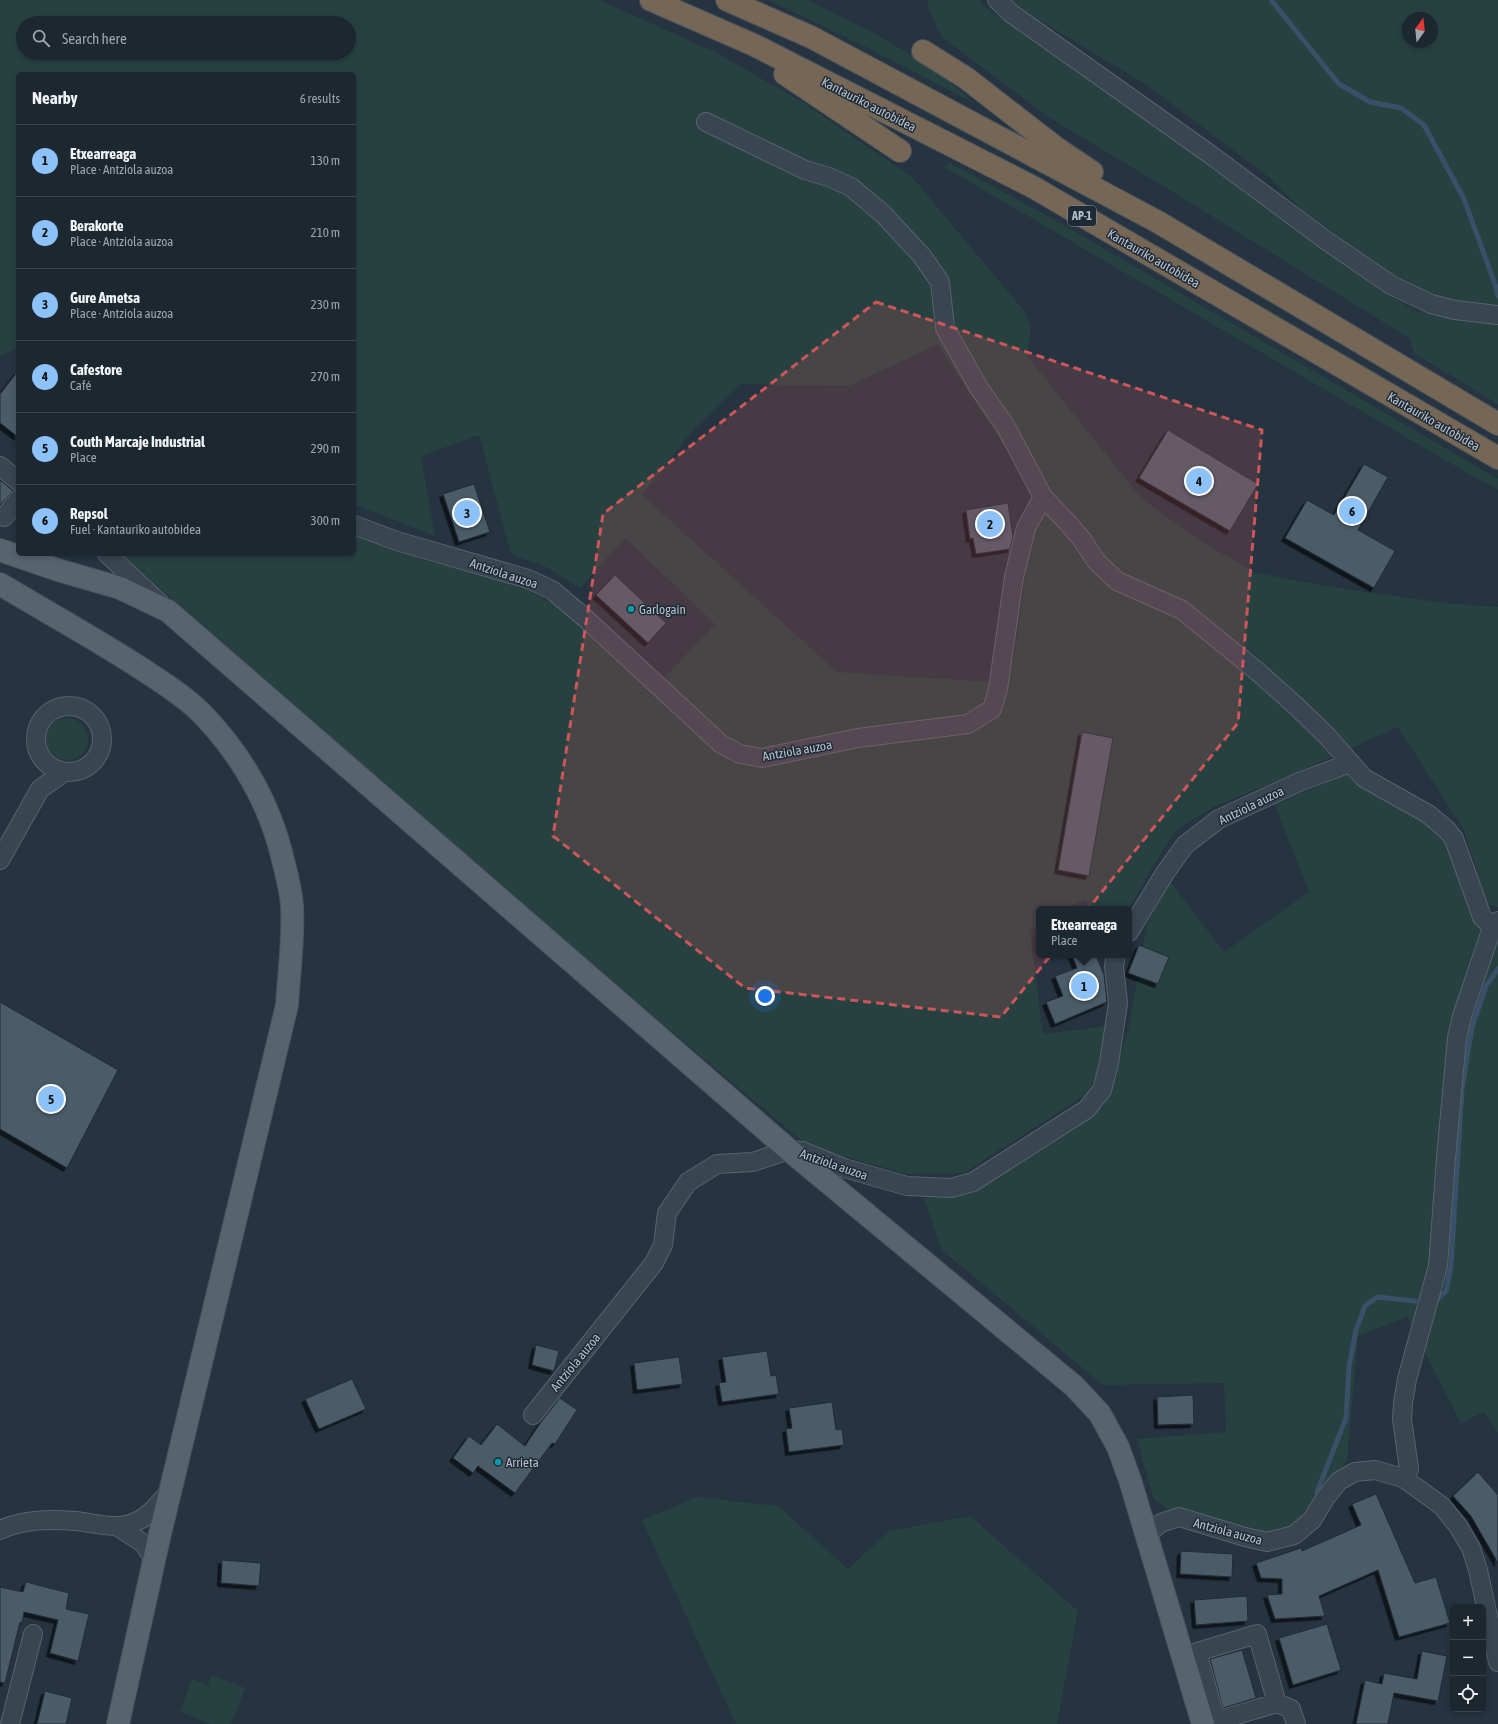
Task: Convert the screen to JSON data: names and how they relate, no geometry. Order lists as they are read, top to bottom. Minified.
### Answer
{"streets":{"highway":["Kantauriko autobidea","AP-1"],"street":["Antziola auzoa"]},"places":["Garlogain","Arrieta"],"north":"top","page":{"search":"Search here","heading":["Nearby","6 results"],"list":[{"mark":"1","name":"Etxearreaga","note":"Place · Antziola auzoa","value":"130 m"},{"mark":"2","name":"Berakorte","note":"Place · Antziola auzoa","value":"210 m"},{"mark":"3","name":"Gure Ametsa","note":"Place · Antziola auzoa","value":"230 m"},{"mark":"4","name":"Cafestore","note":"Café","value":"270 m"},{"mark":"5","name":"Couth Marcaje Industrial","note":"Place","value":"290 m"},{"mark":"6","name":"Repsol","note":"Fuel · Kantauriko autobidea","value":"300 m"}],"pins":["4","6","3","2","1","5"],"popup":["Etxearreaga","Place"],"map_buttons":["+","−"]}}
